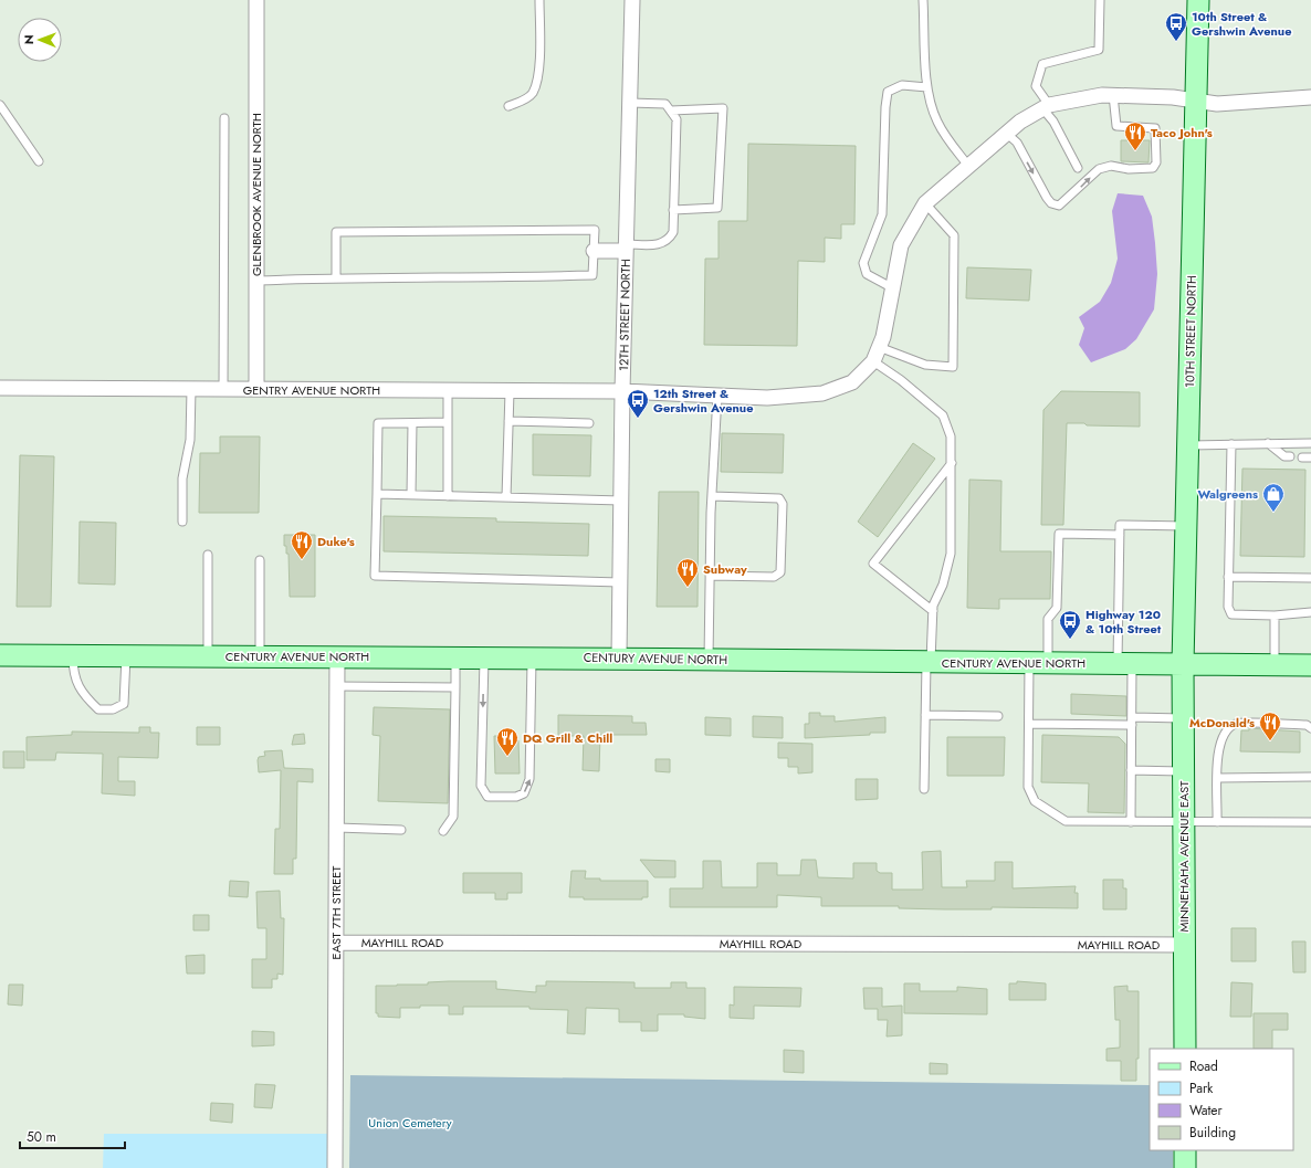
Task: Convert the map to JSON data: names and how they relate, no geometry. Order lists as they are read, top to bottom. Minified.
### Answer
{"streets":{"main road":["10TH STREET NORTH","CENTURY AVENUE NORTH","MINNEHAHA AVENUE EAST"],"street":["GLENBROOK AVENUE NORTH","12TH STREET NORTH","GENTRY AVENUE NORTH","EAST 7TH STREET","MAYHILL ROAD"]},"crossings":[["GLENBROOK AVENUE NORTH","GENTRY AVENUE NORTH"],["12TH STREET NORTH","GENTRY AVENUE NORTH"],["12TH STREET NORTH","CENTURY AVENUE NORTH"],["10TH STREET NORTH","CENTURY AVENUE NORTH"],["10TH STREET NORTH","MINNEHAHA AVENUE EAST"],["CENTURY AVENUE NORTH","MINNEHAHA AVENUE EAST"],["CENTURY AVENUE NORTH","EAST 7TH STREET"],["MINNEHAHA AVENUE EAST","MAYHILL ROAD"],["EAST 7TH STREET","MAYHILL ROAD"]],"parks":["Union Cemetery"],"places":{"bus stop":["10th Street & Gershwin Avenue","12th Street & Gershwin Avenue","Highway 120 & 10th Street"],"restaurant":["Taco John's","Duke's","Subway","McDonald's","DQ Grill & Chill"],"shop":["Walgreens"]},"legend":["Road","Park","Water","Building"],"scale_bar":"50 m","north":"left"}
